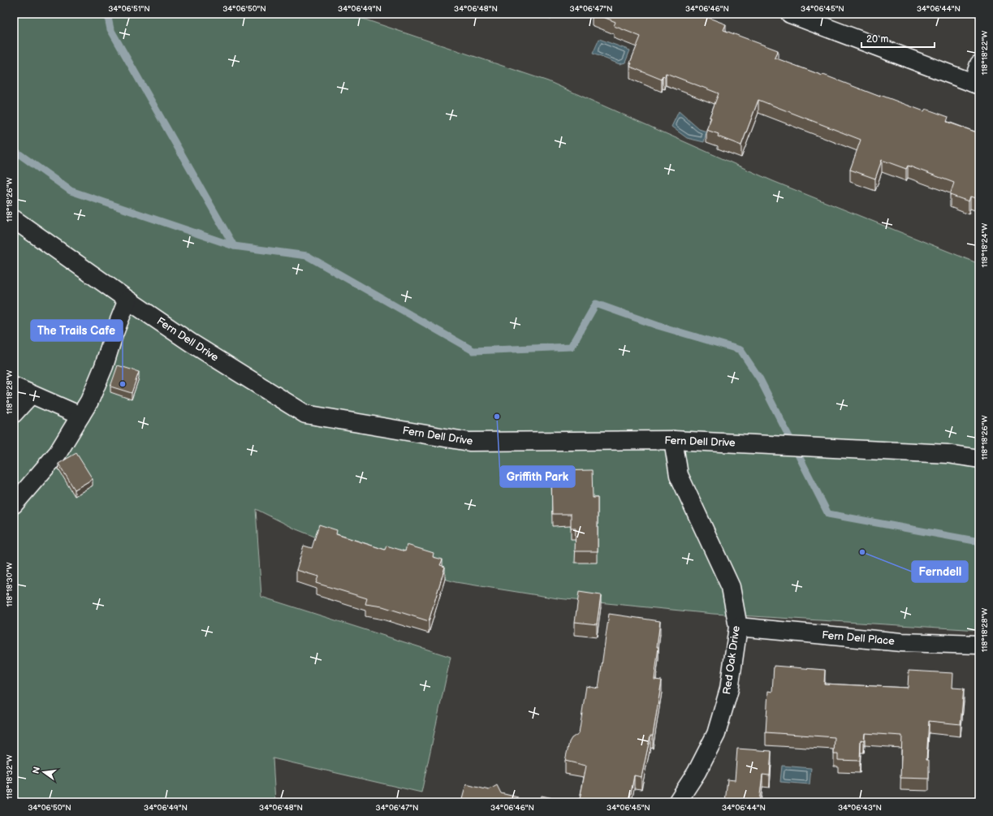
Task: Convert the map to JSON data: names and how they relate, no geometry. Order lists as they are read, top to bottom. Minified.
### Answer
{"streets":{"street":["Fern Dell Drive","Fern Dell Place","Red Oak Drive"]},"crossings":[["Fern Dell Drive","Red Oak Drive"],["Fern Dell Place","Red Oak Drive"]],"places":["The Trails Cafe","Griffith Park","Ferndell"],"scale_bar":"20 m","north":"left","coordinates":["34°06'51\"N","34°06'50\"N","34°06'49\"N","34°06'48\"N","34°06'47\"N","34°06'46\"N","34°06'45\"N","34°06'44\"N","118°18'22\"W","118°18'26\"W","118°18'24\"W","118°18'28\"W","118°18'30\"W","118°18'32\"W","34°06'43\"N"]}
